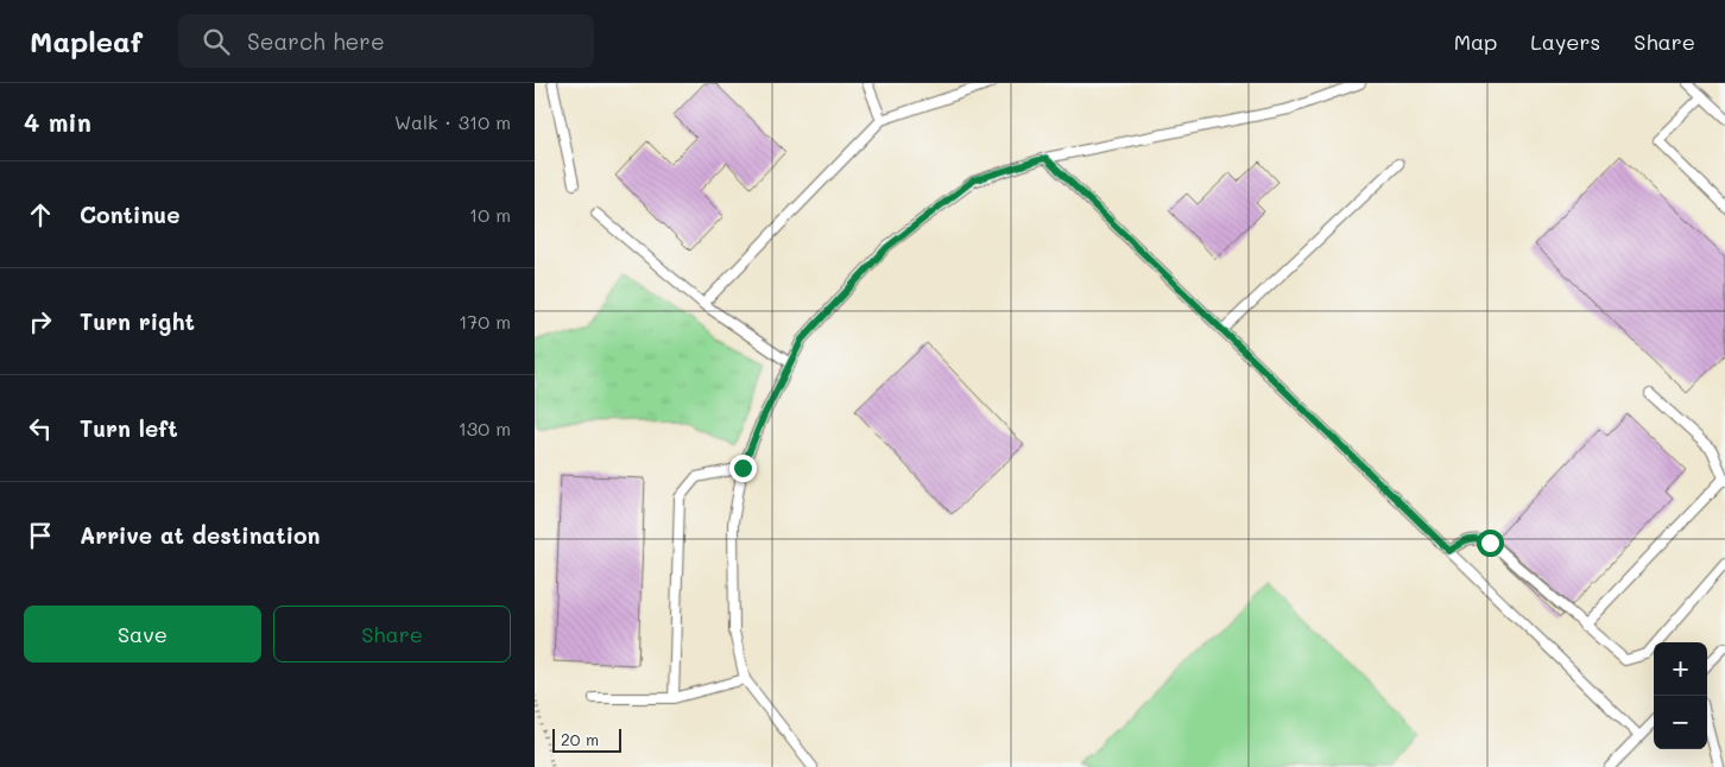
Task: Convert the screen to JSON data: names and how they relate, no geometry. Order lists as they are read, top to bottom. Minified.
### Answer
{"scale_bar":"20 m","page":{"header":"Mapleaf","search":"Search here","nav":["Map","Layers","Share"],"heading":["4 min","Walk · 310 m"],"list":[["Continue","10 m"],["Turn right","170 m"],["Turn left","130 m"],"Arrive at destination"],"buttons":["Save","Share"],"map_buttons":["+","−"],"scale":"20 m"}}
